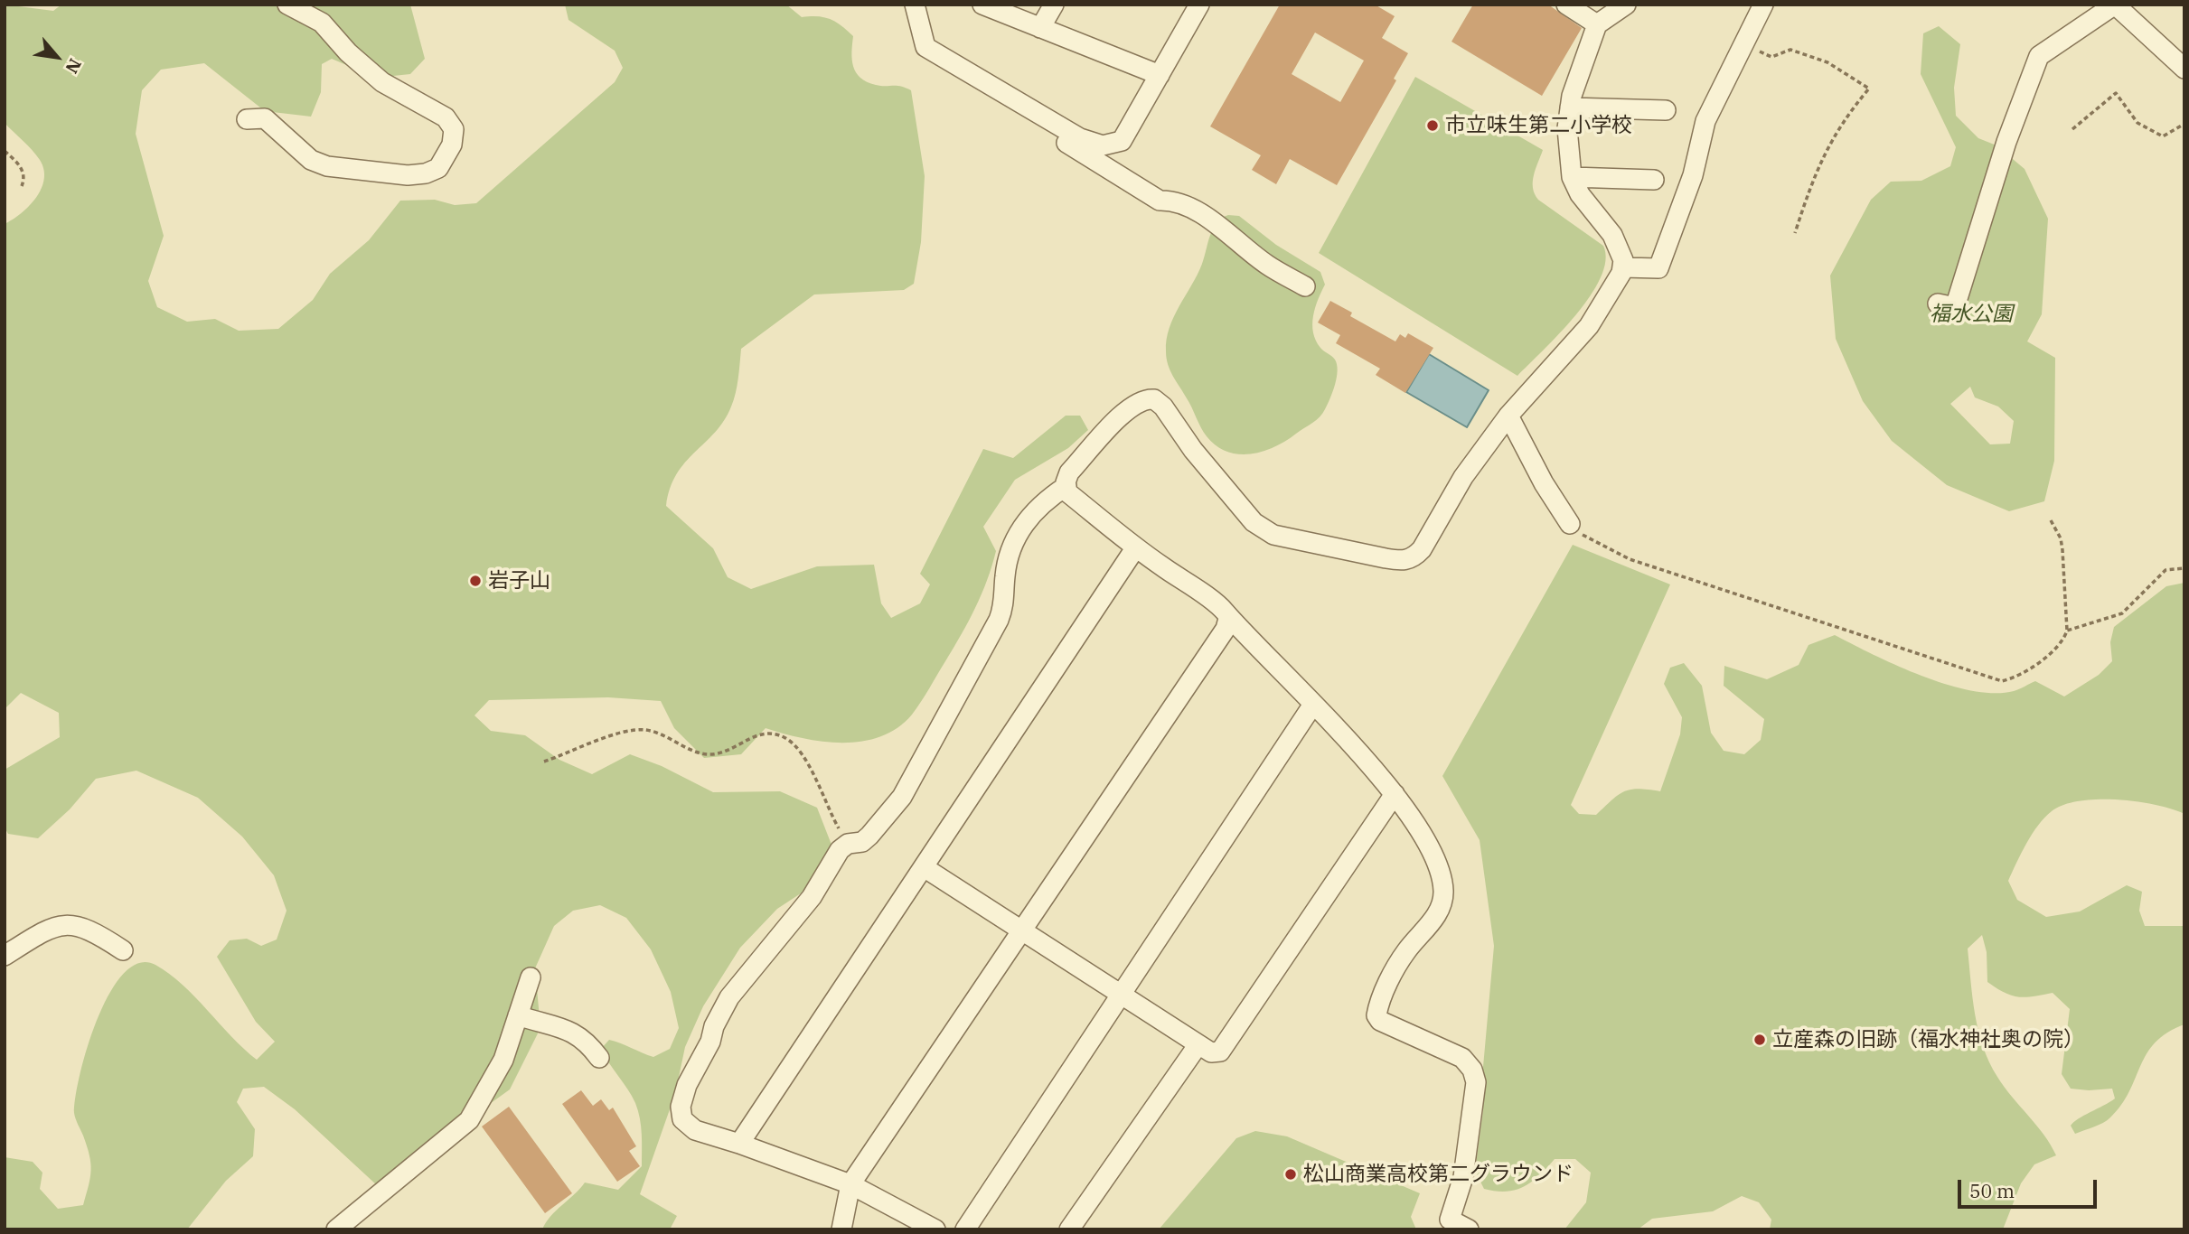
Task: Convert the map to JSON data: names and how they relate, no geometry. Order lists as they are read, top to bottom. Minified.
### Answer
{"parks":["福水公園"],"places":["市立味生第二小学校","岩子山","立産森の旧跡（福水神社奥の院）","松山商業高校第二グラウンド"],"scale_bar":"50 m","north":"bottom right"}
